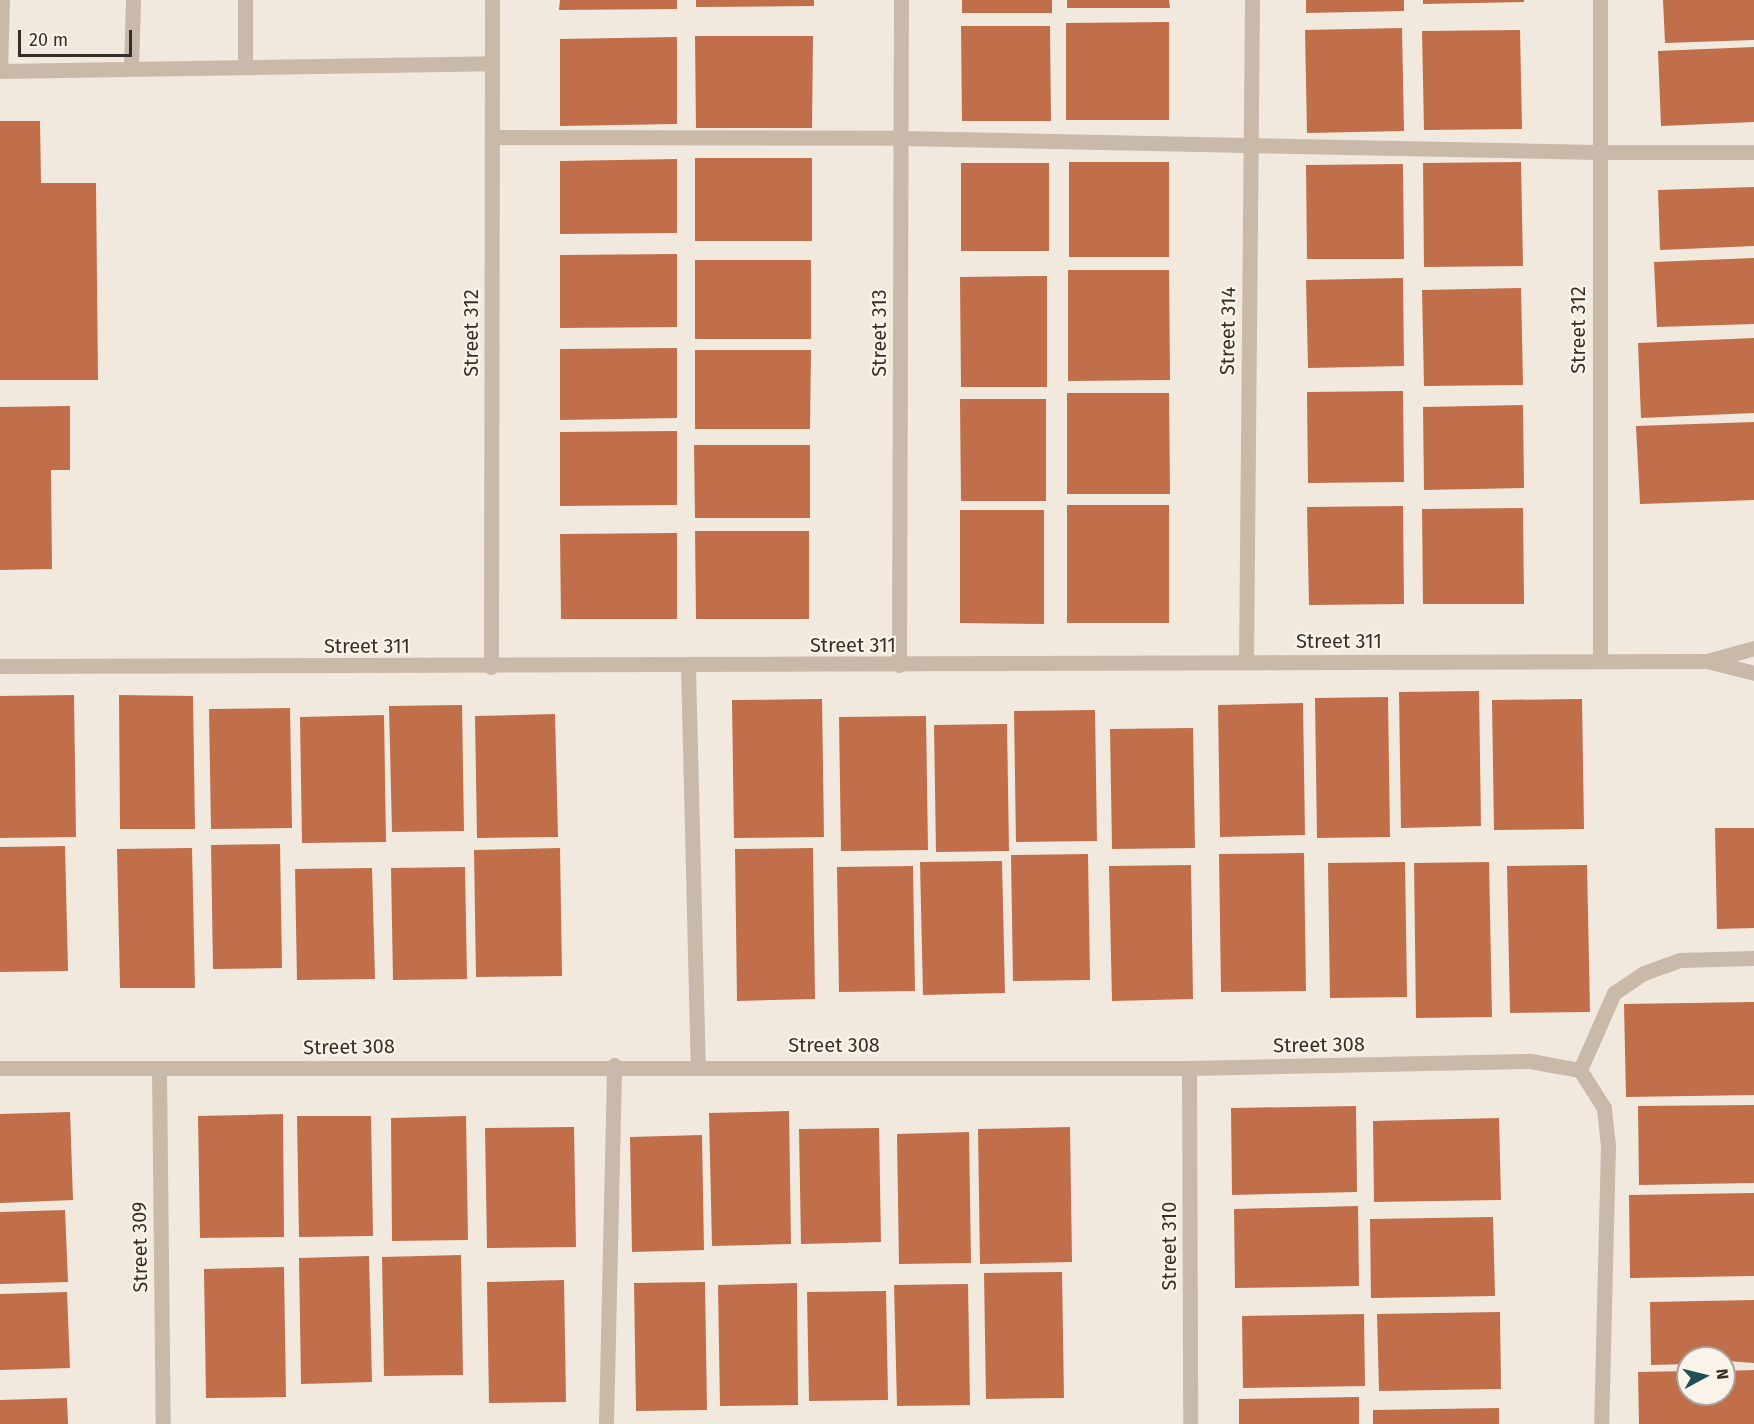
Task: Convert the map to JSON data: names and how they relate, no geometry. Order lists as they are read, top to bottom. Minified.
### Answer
{"streets":{"street":["Street 312","Street 314","Street 313","Street 311","Street 308","Street 310","Street 309"]},"crossings":[["Street 312","Street 311"],["Street 314","Street 311"],["Street 313","Street 311"],["Street 308","Street 310"],["Street 308","Street 309"]],"scale_bar":"20 m","north":"right"}
